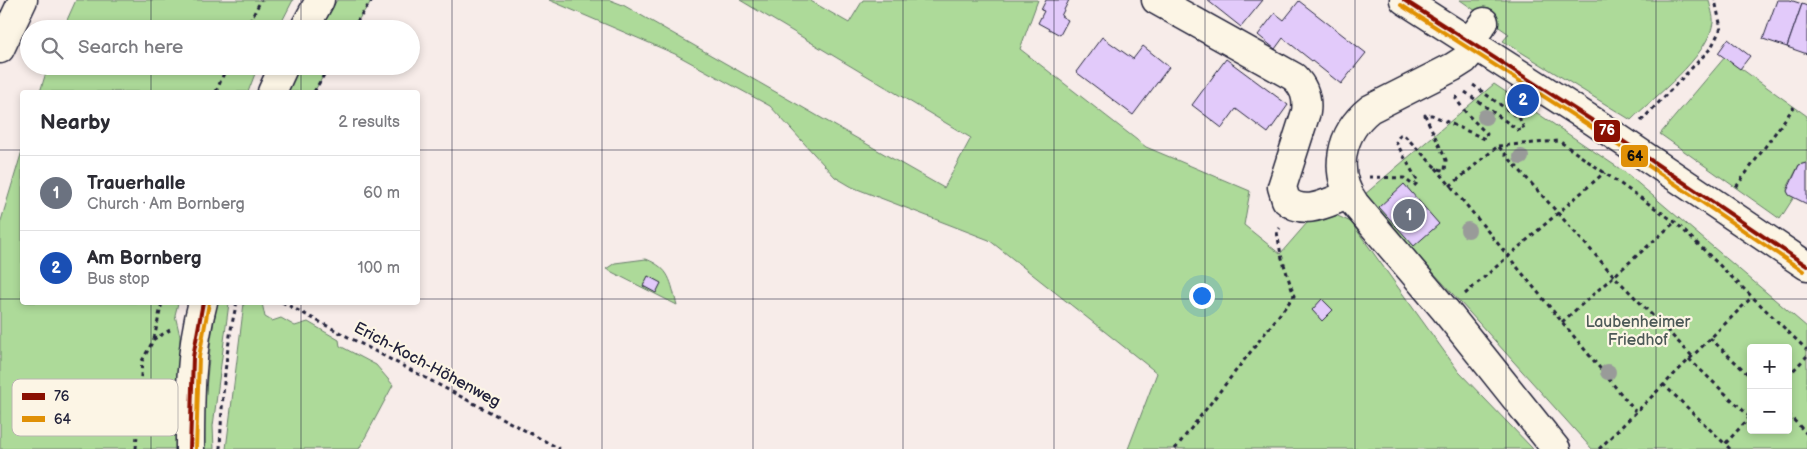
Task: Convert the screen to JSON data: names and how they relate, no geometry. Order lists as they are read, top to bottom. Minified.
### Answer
{"streets":{"path":["Erich-Koch-Höhenweg"]},"parks":["Laubenheimer Friedhof"],"lines":["transit line 76","transit line 64"],"legend":["76","64"],"page":{"search":"Search here","pins":["2","1"],"heading":["Nearby","2 results"],"list":[{"mark":"1","name":"Trauerhalle","note":"Church · Am Bornberg","value":"60 m"},{"mark":"2","name":"Am Bornberg","note":"Bus stop","value":"100 m"}],"map_buttons":["+","−"]}}
